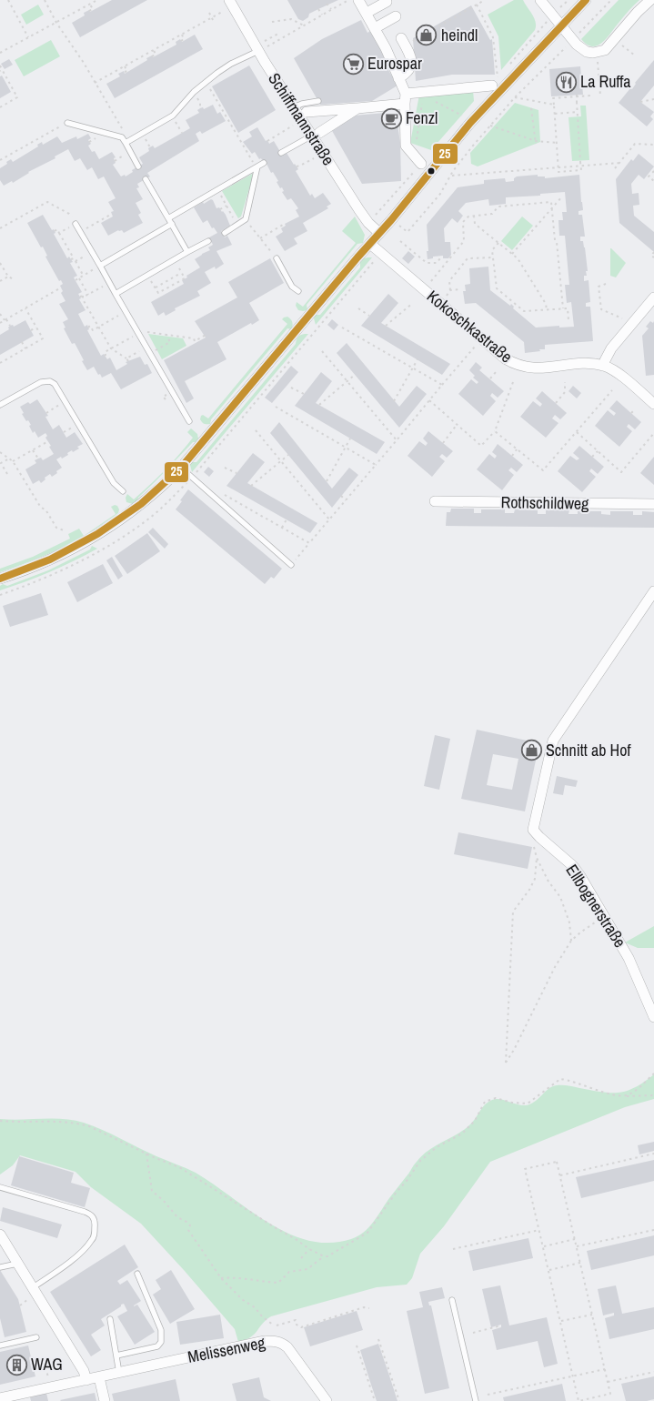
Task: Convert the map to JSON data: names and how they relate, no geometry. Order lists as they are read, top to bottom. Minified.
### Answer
{"streets":{"street":["Schiffmannstraße","Kokoschkastraße","Rothschildweg","Ellbognerstraße","Melissenweg"]},"places":{"shop":["heindl","Schnitt ab Hof"],"supermarket":["Eurospar"],"restaurant":["La Ruffa"],"cafe":["Fenzl"],"building":["WAG"]},"lines":["transit line 25"]}
